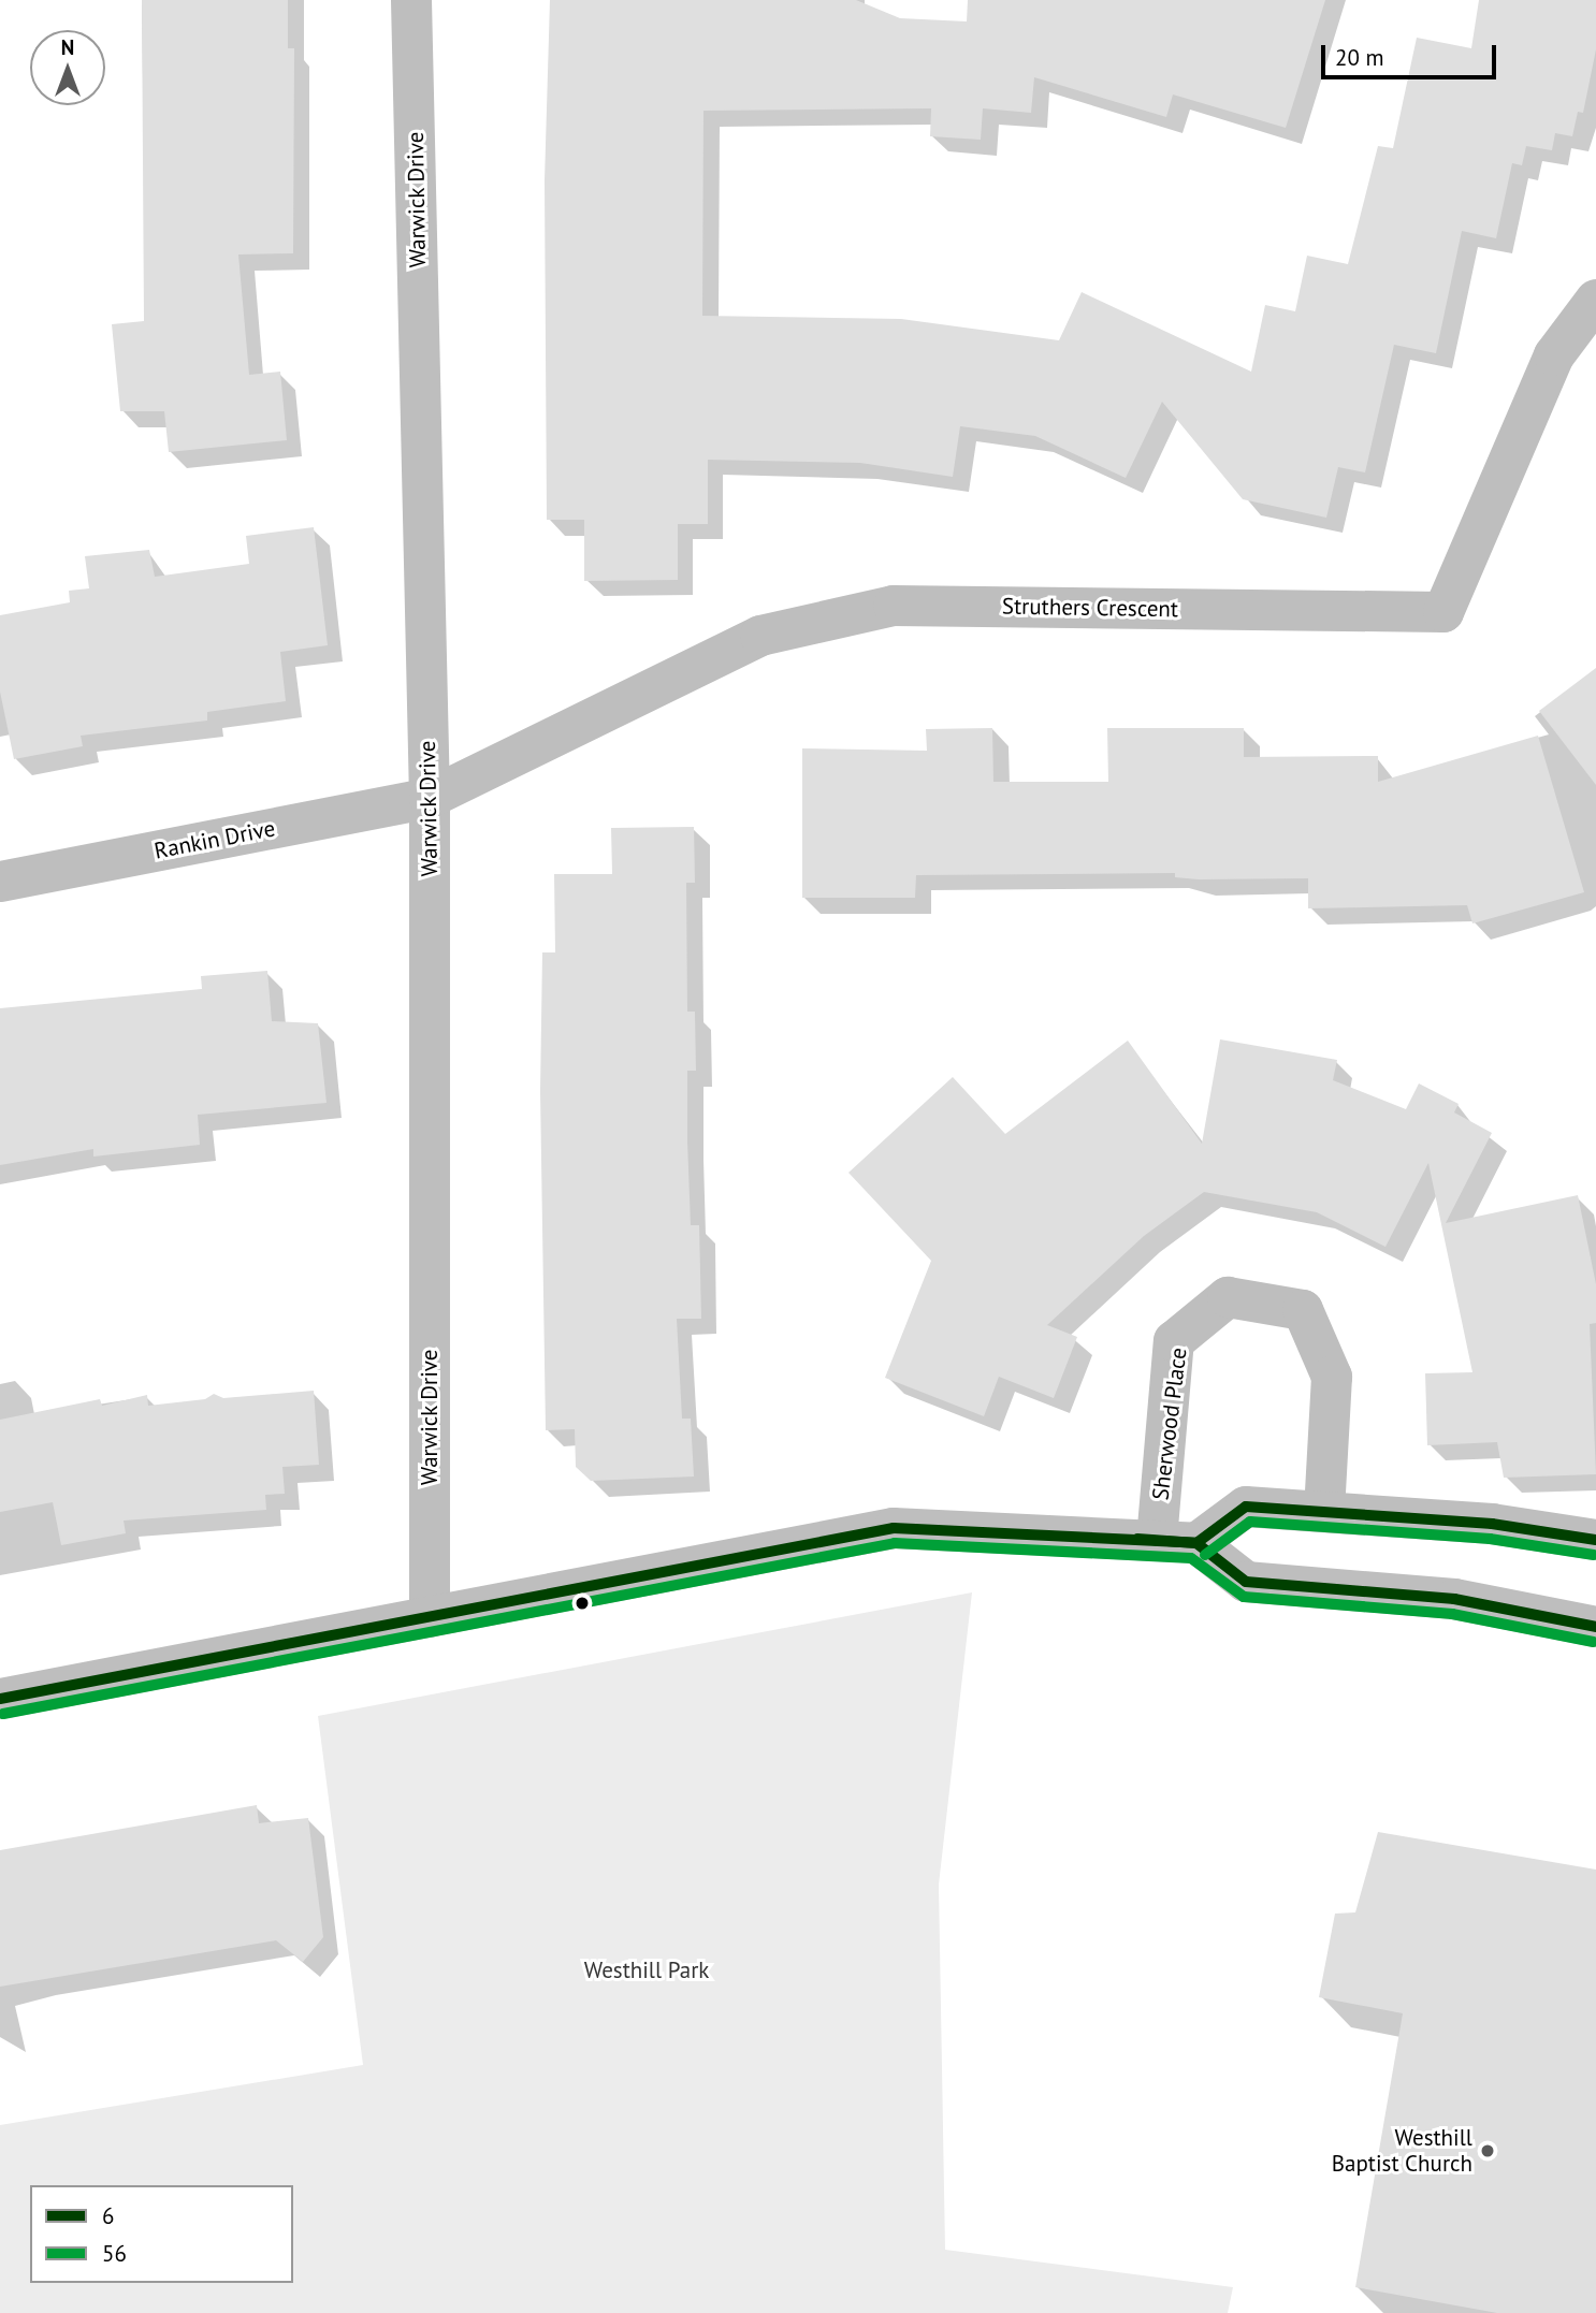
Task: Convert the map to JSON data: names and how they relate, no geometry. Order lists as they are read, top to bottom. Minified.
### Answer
{"streets":{"street":["Warwick Drive","Struthers Crescent","Rankin Drive","Sherwood Place"]},"crossings":[["Warwick Drive","Struthers Crescent"],["Warwick Drive","Rankin Drive"],["Struthers Crescent","Rankin Drive"]],"parks":["Westhill Park"],"places":["Westhill Baptist Church"],"lines":["transit line 6","transit line 56"],"legend":["6","56"],"scale_bar":"20 m","north":"top"}
